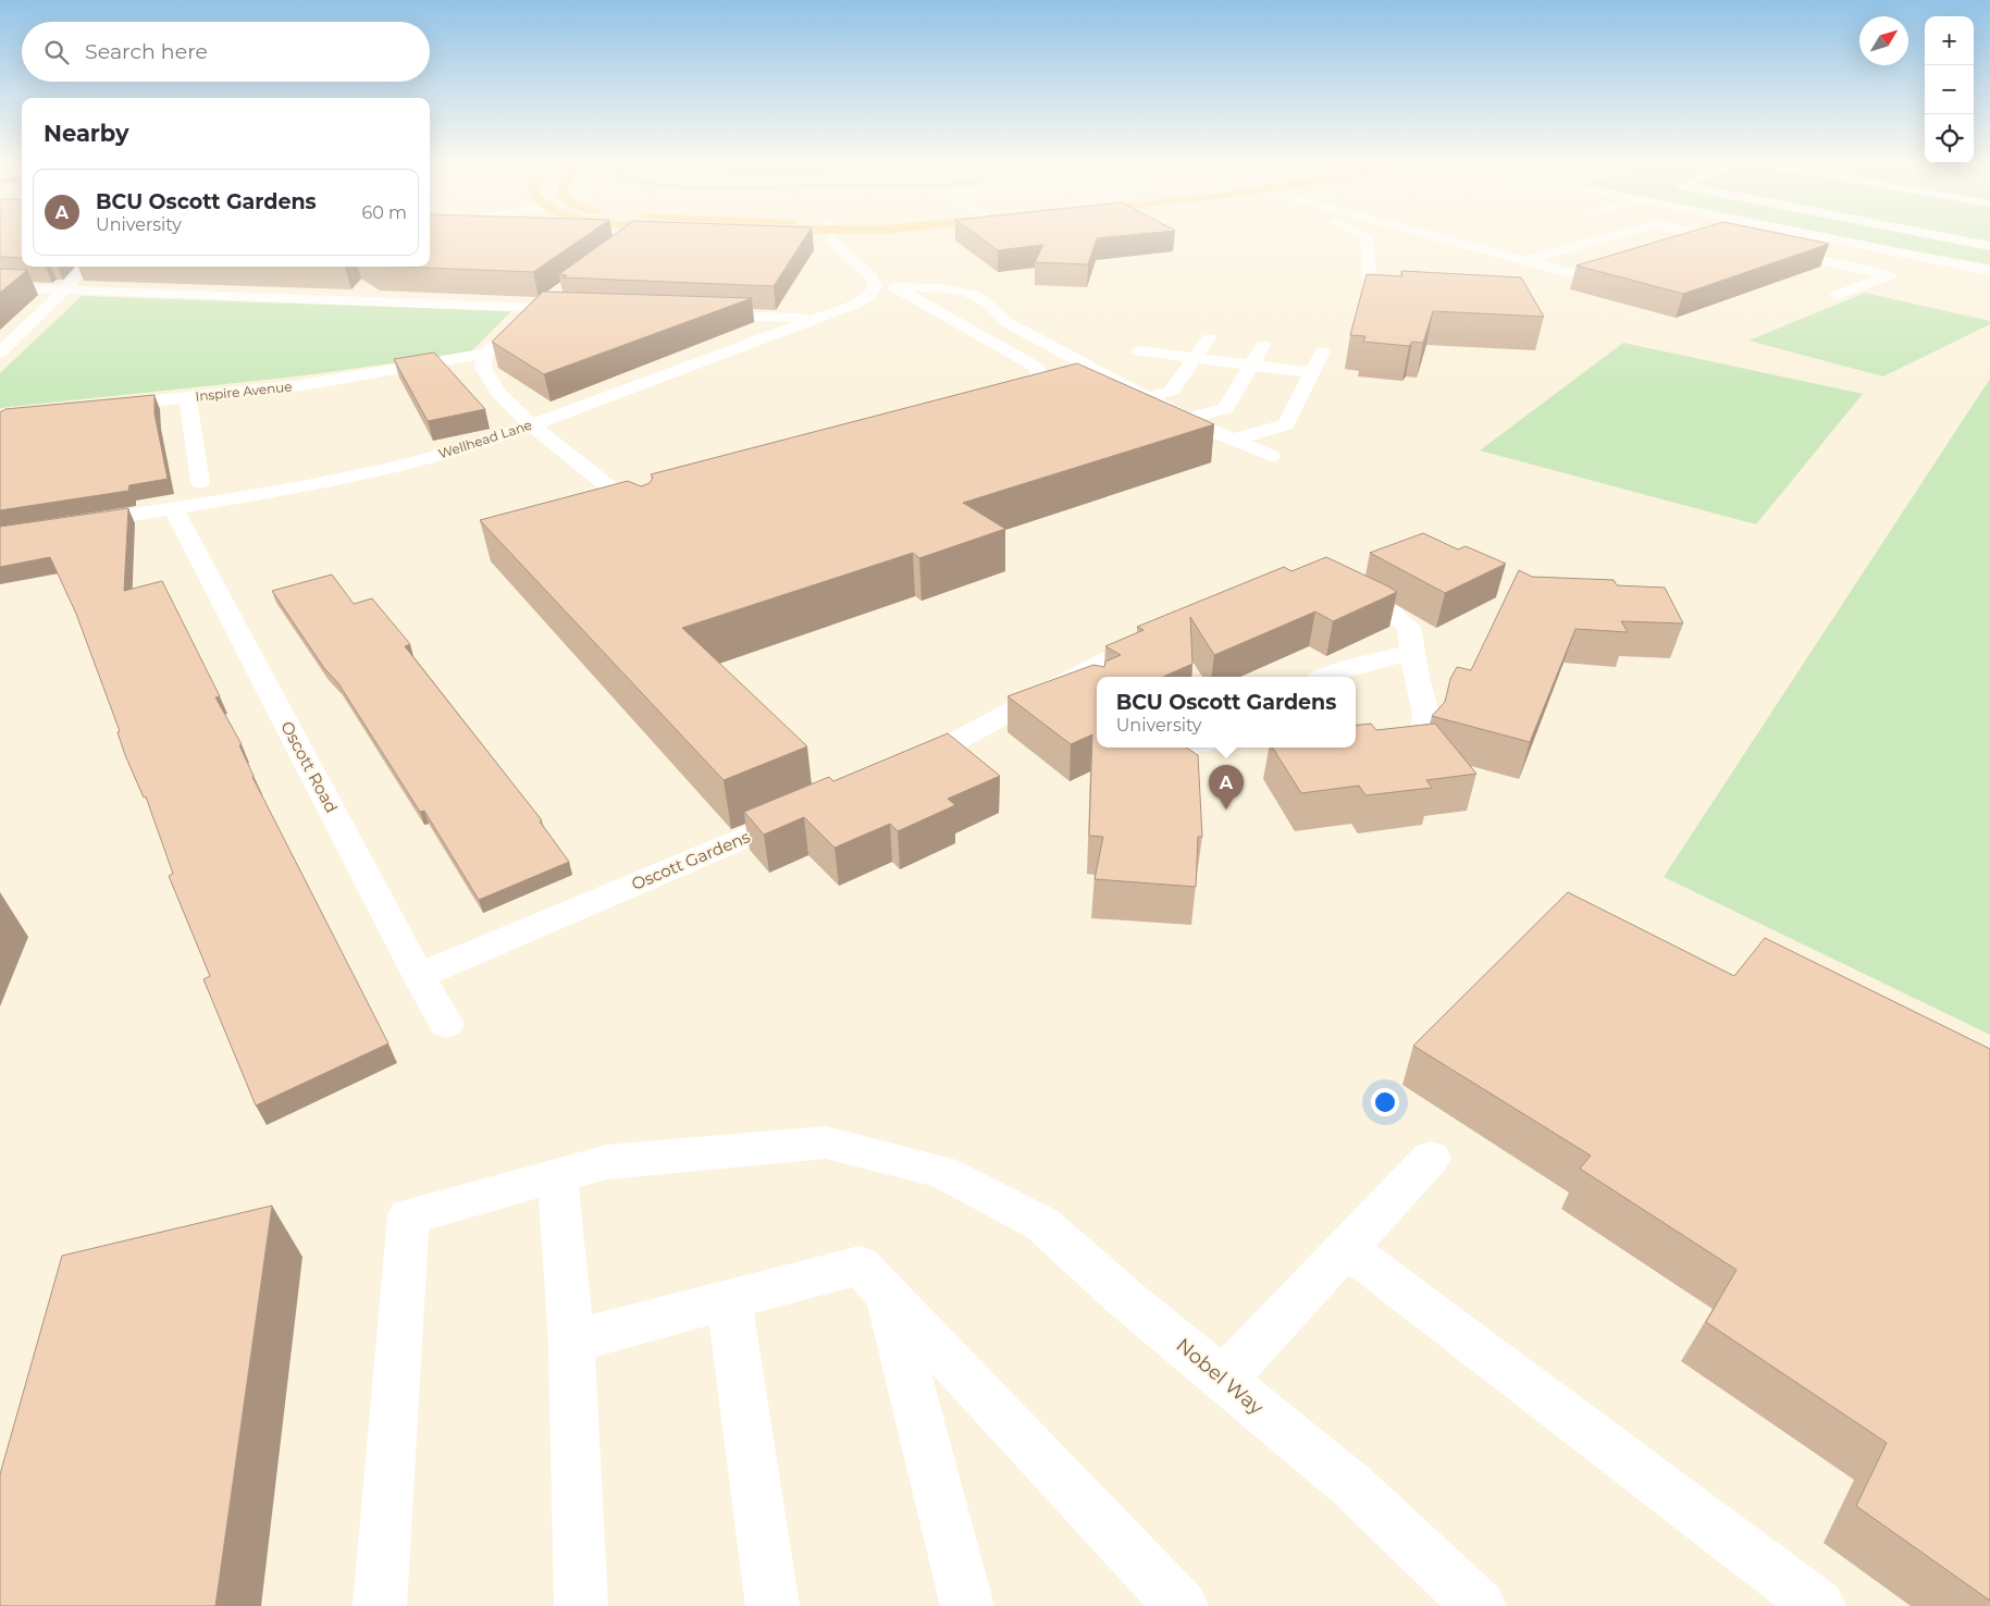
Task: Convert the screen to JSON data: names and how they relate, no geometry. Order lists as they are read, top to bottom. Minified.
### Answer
{"streets":{"street":["Inspire Avenue","Wellhead Lane","Oscott Road","Oscott Gardens","Nobel Way"]},"crossings":[["Wellhead Lane","Oscott Road"],["Oscott Road","Oscott Gardens"]],"north":"top right","page":{"map_buttons":["+","−"],"search":"Search here","heading":"Nearby","list":[{"mark":"A","name":"BCU Oscott Gardens","note":"University","value":"60 m"}],"popup":["BCU Oscott Gardens","University"],"pins":"A"}}
